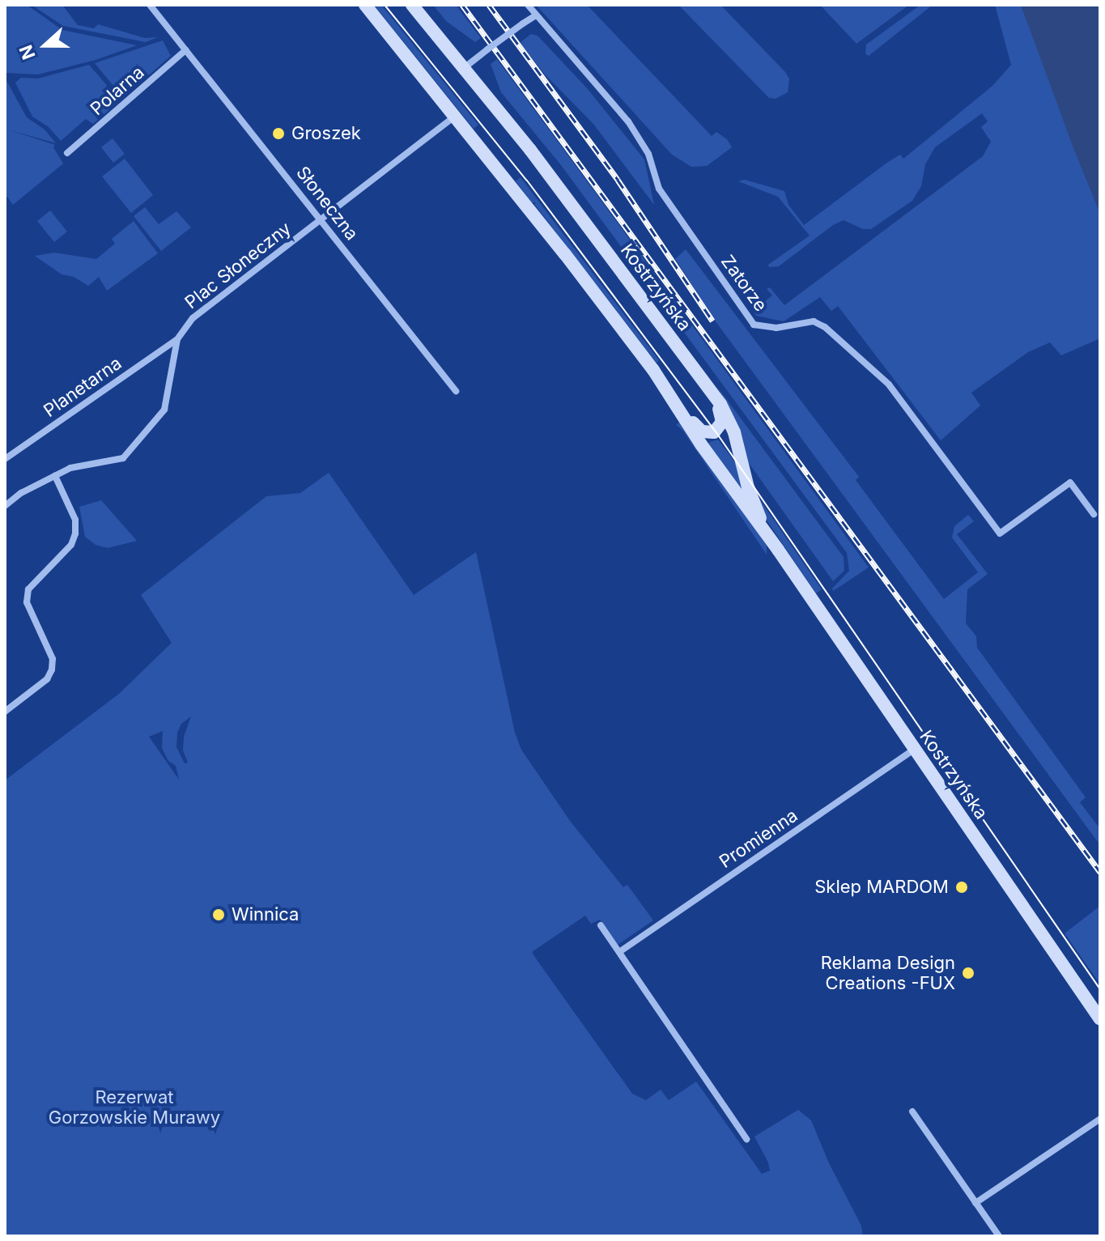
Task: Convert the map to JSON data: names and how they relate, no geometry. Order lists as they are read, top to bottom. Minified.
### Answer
{"streets":{"main road":["Kostrzyńska"],"street":["Polarna","Słoneczna","Plac Słoneczny","Zatorze","Planetarna","Promienna"]},"crossings":[["Polarna","Słoneczna"],["Słoneczna","Plac Słoneczny"],["Plac Słoneczny","Kostrzyńska"],["Plac Słoneczny","Planetarna"],["Kostrzyńska","Promienna"]],"parks":["Rezerwat Gorzowskie Murawy"],"places":["Groszek","Sklep MARDOM","Winnica","Reklama Design Creations -FUX"],"north":"left"}
